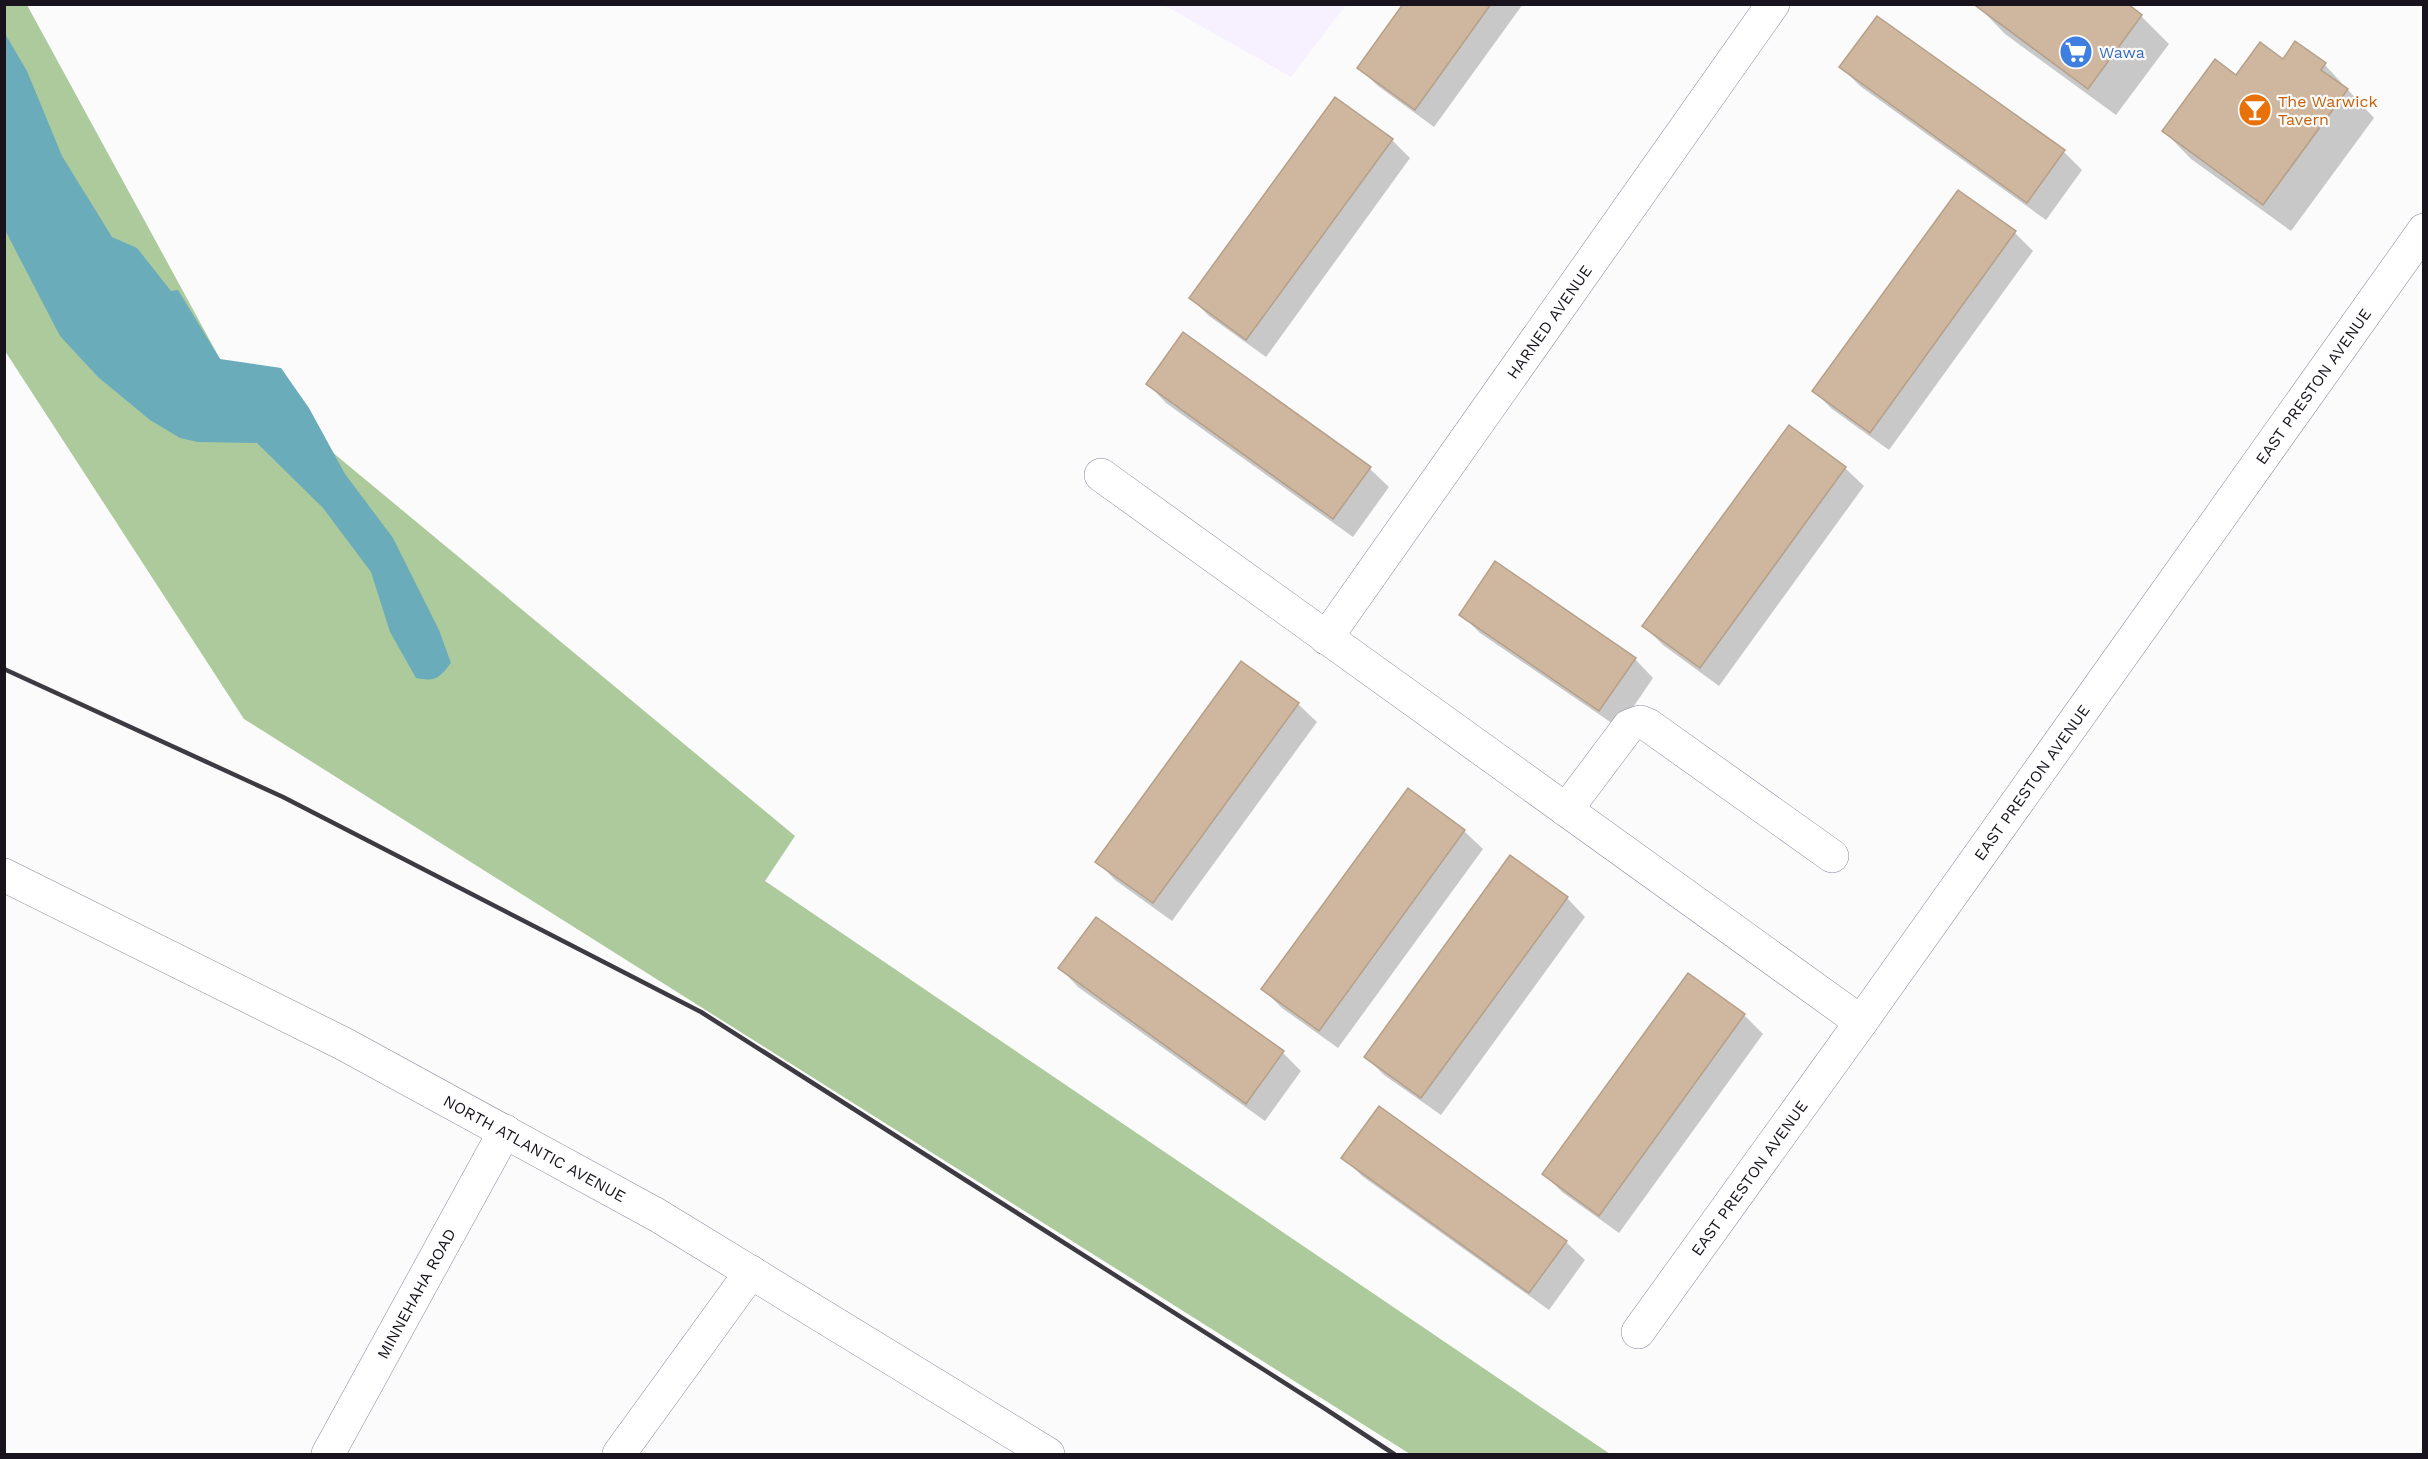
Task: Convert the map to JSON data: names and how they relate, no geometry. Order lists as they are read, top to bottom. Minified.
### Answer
{"streets":{"street":["HARNED AVENUE","EAST PRESTON AVENUE","NORTH ATLANTIC AVENUE","MINNEHAHA ROAD"]},"crossings":[["NORTH ATLANTIC AVENUE","MINNEHAHA ROAD"]],"places":{"supermarket":["Wawa"],"bar":["The Warwick Tavern"]}}
